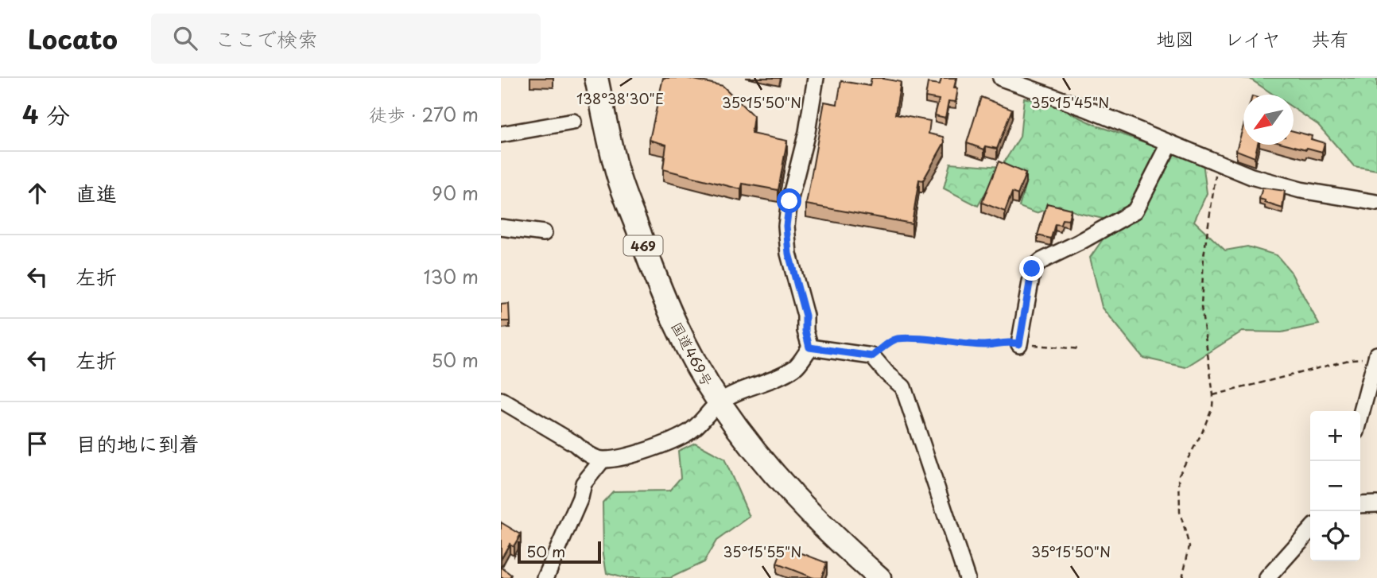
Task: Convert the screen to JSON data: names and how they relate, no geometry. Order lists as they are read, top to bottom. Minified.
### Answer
{"streets":{"highway":["469","国道469号"]},"scale_bar":"50 m","north":"bottom left","page":{"header":"Locato","search":"ここで検索","nav":["地図","レイヤ","共有"],"heading":["4 分","徒歩 · 270 m"],"list":[["直進","90 m"],["左折","130 m"],["左折","50 m"],"目的地に到着"],"map_buttons":["+","−"],"scale":"50 m"},"coordinates":["138°38'30\"E","35°15'50\"N","35°15'45\"N","35°15'55\"N"]}
